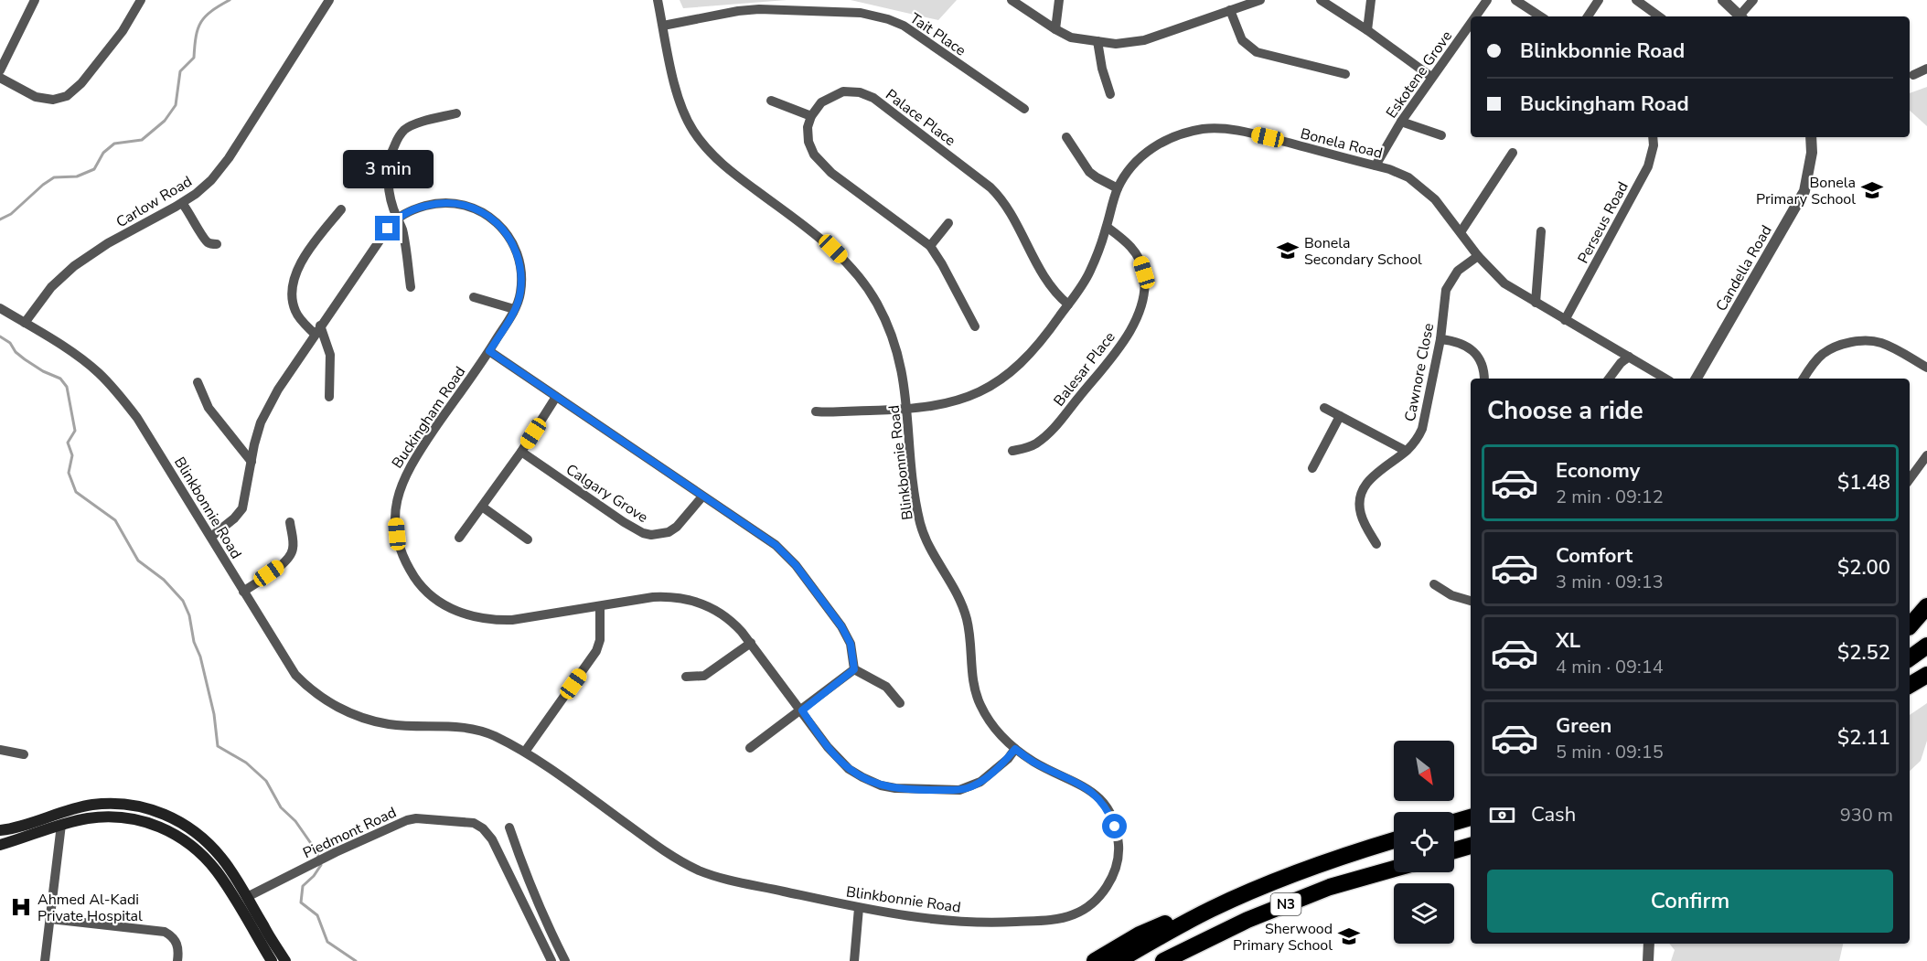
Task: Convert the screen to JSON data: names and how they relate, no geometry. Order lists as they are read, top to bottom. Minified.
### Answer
{"streets":{"highway":["N3"],"street":["Tait Place","Eskotene Grove","Palace Place","Bonela Road","Carlow Road","Perseus Road","Candella Road","Balesar Place","Cawnore Close","Buckingham Road","Blinkbonnie Road","Calgary Grove","Piedmont Road"]},"crossings":[["Tait Place","Blinkbonnie Road"],["Eskotene Grove","Bonela Road"],["Palace Place","Bonela Road"],["Bonela Road","Perseus Road"],["Bonela Road","Balesar Place"],["Bonela Road","Cawnore Close"],["Bonela Road","Blinkbonnie Road"],["Carlow Road","Blinkbonnie Road"],["Buckingham Road","Blinkbonnie Road"]],"places":{"school or university":["Bonela Primary School","Bonela Secondary School","Sherwood Primary School"],"hospital":["Ahmed Al-Kadi Private Hospital"]},"north":"bottom right","page":{"banner":["Blinkbonnie Road","Buckingham Road"],"bubble":"3 min","heading":"Choose a ride","list":[{"name":"Economy","note":"2 min · 09:12","value":"$1.48"},{"name":"Comfort","note":"3 min · 09:13","value":"$2.00"},{"name":"XL","note":"4 min · 09:14","value":"$2.52"},{"name":"Green","note":"5 min · 09:15","value":"$2.11"}],"pay":["Cash","930 m"],"buttons":"Confirm"}}
